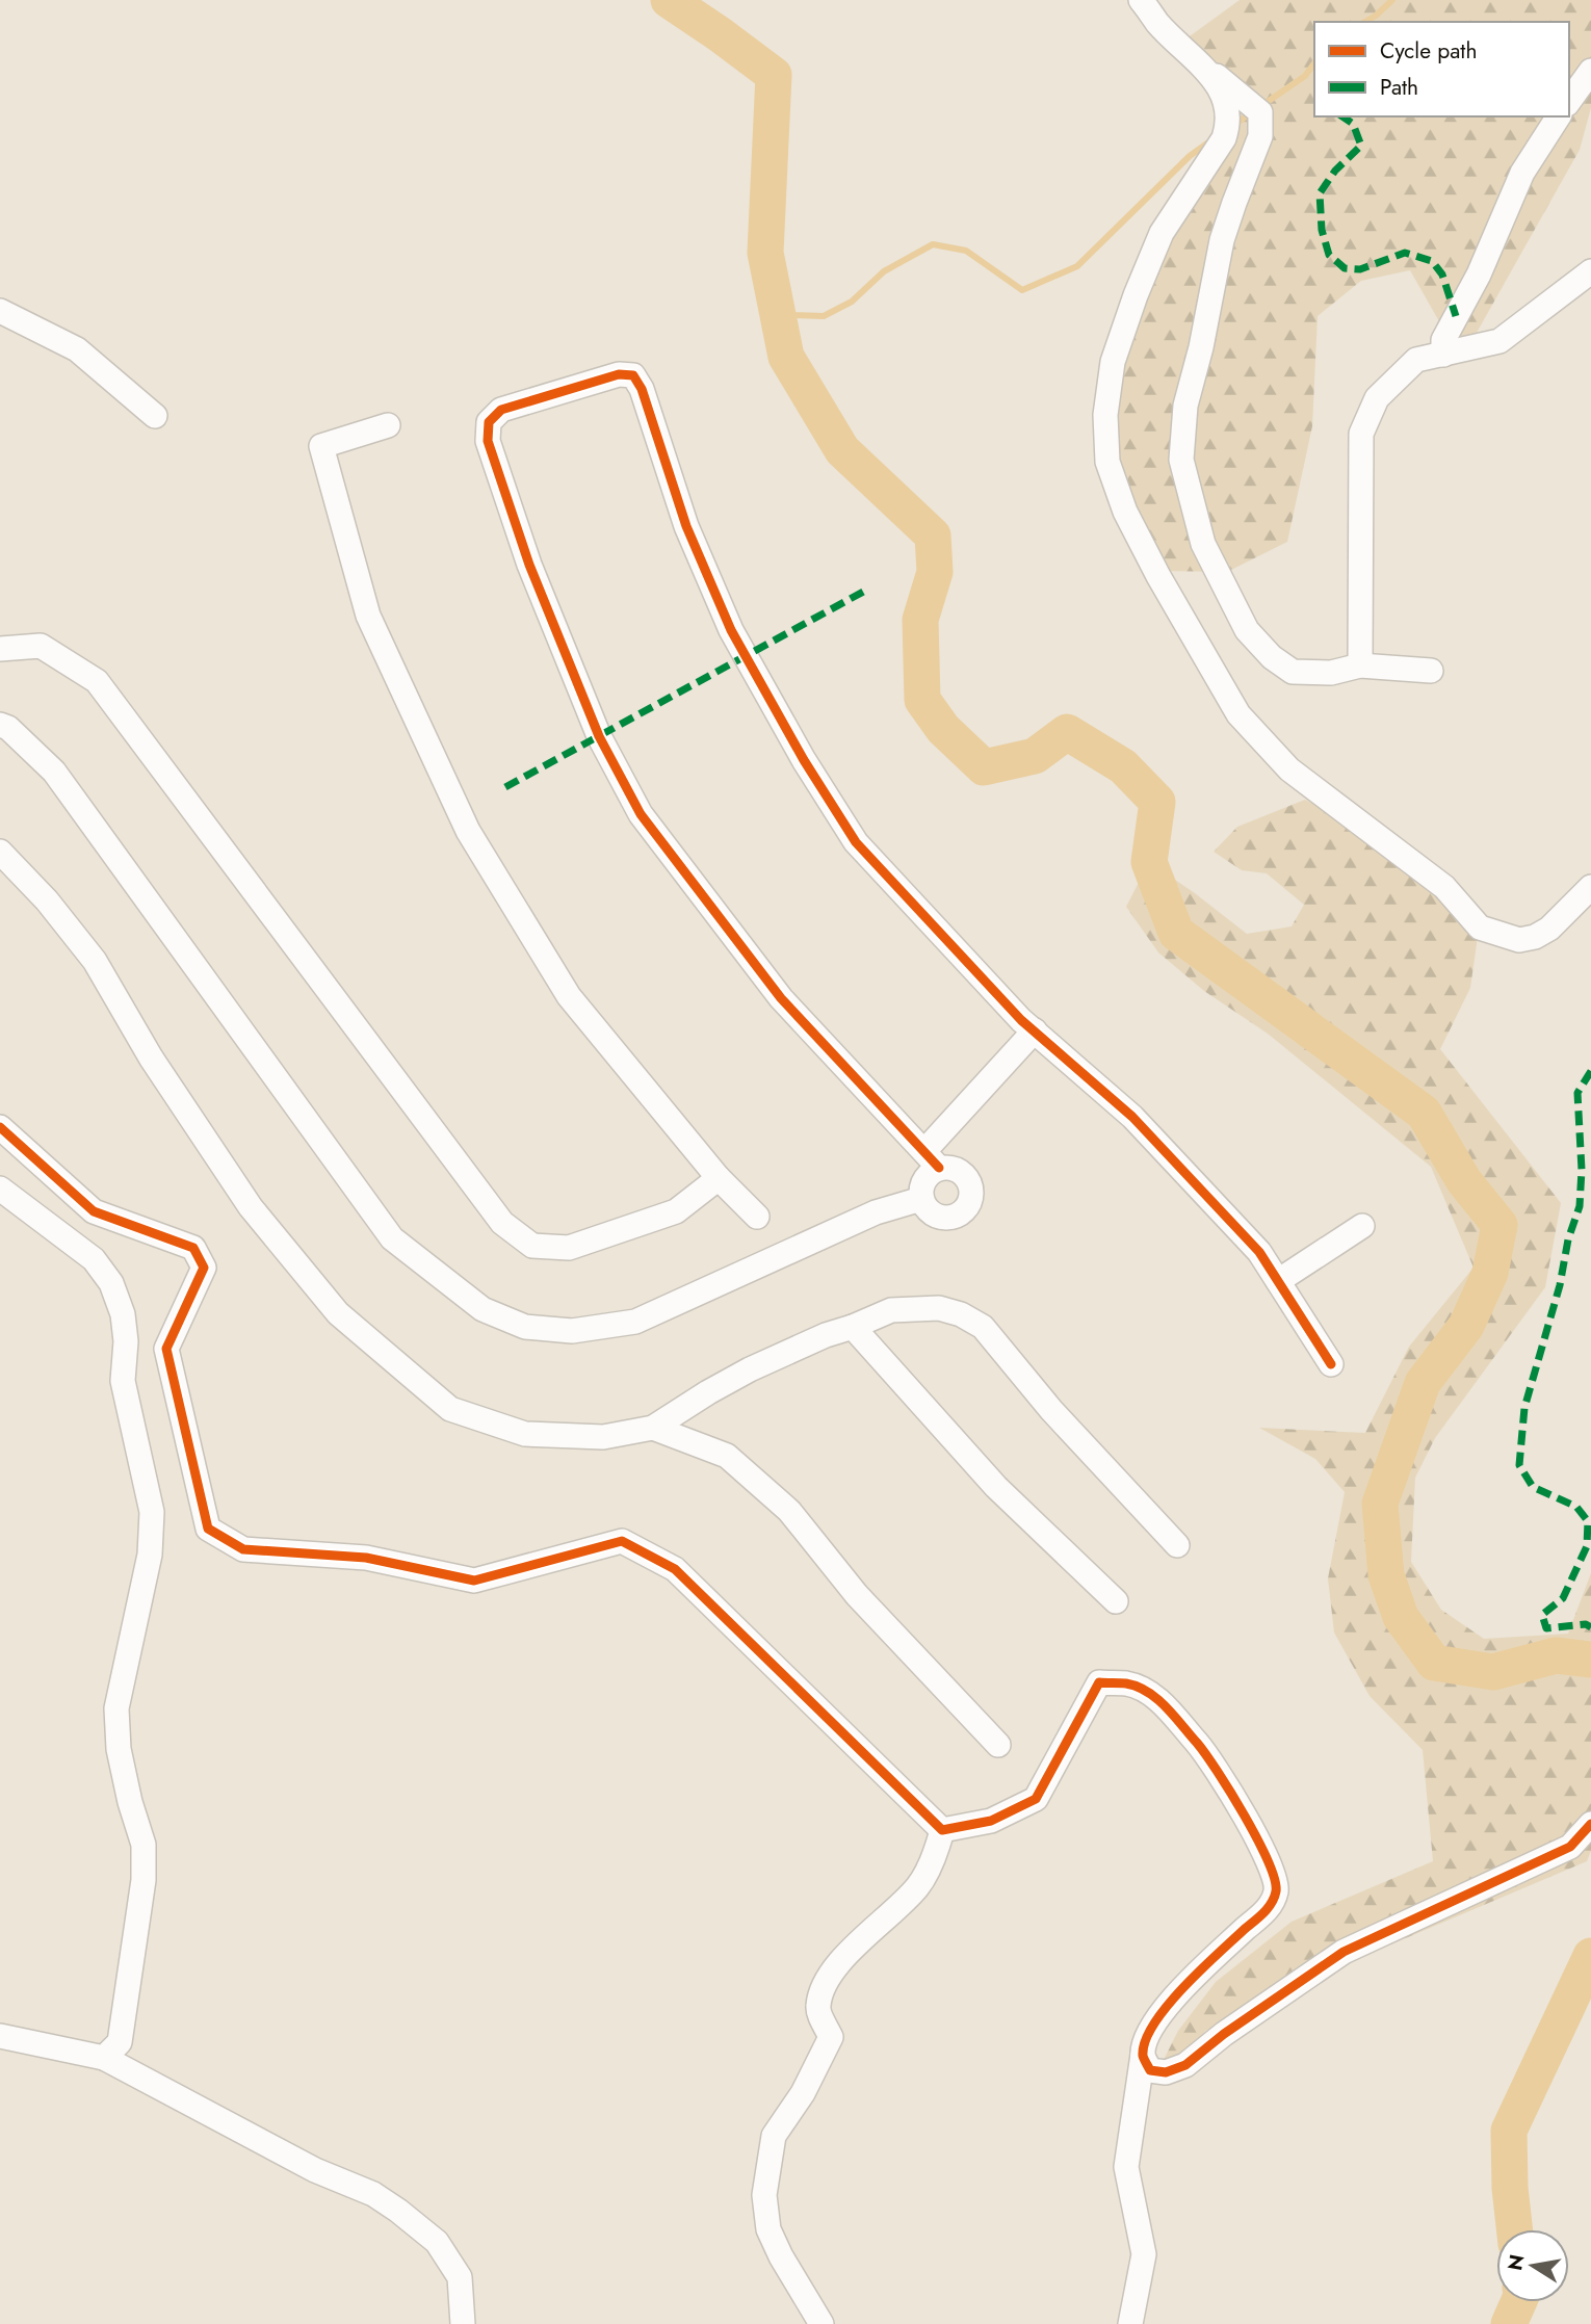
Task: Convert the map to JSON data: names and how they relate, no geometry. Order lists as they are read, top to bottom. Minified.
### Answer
{"legend":["Cycle path","Path"],"north":"left"}
